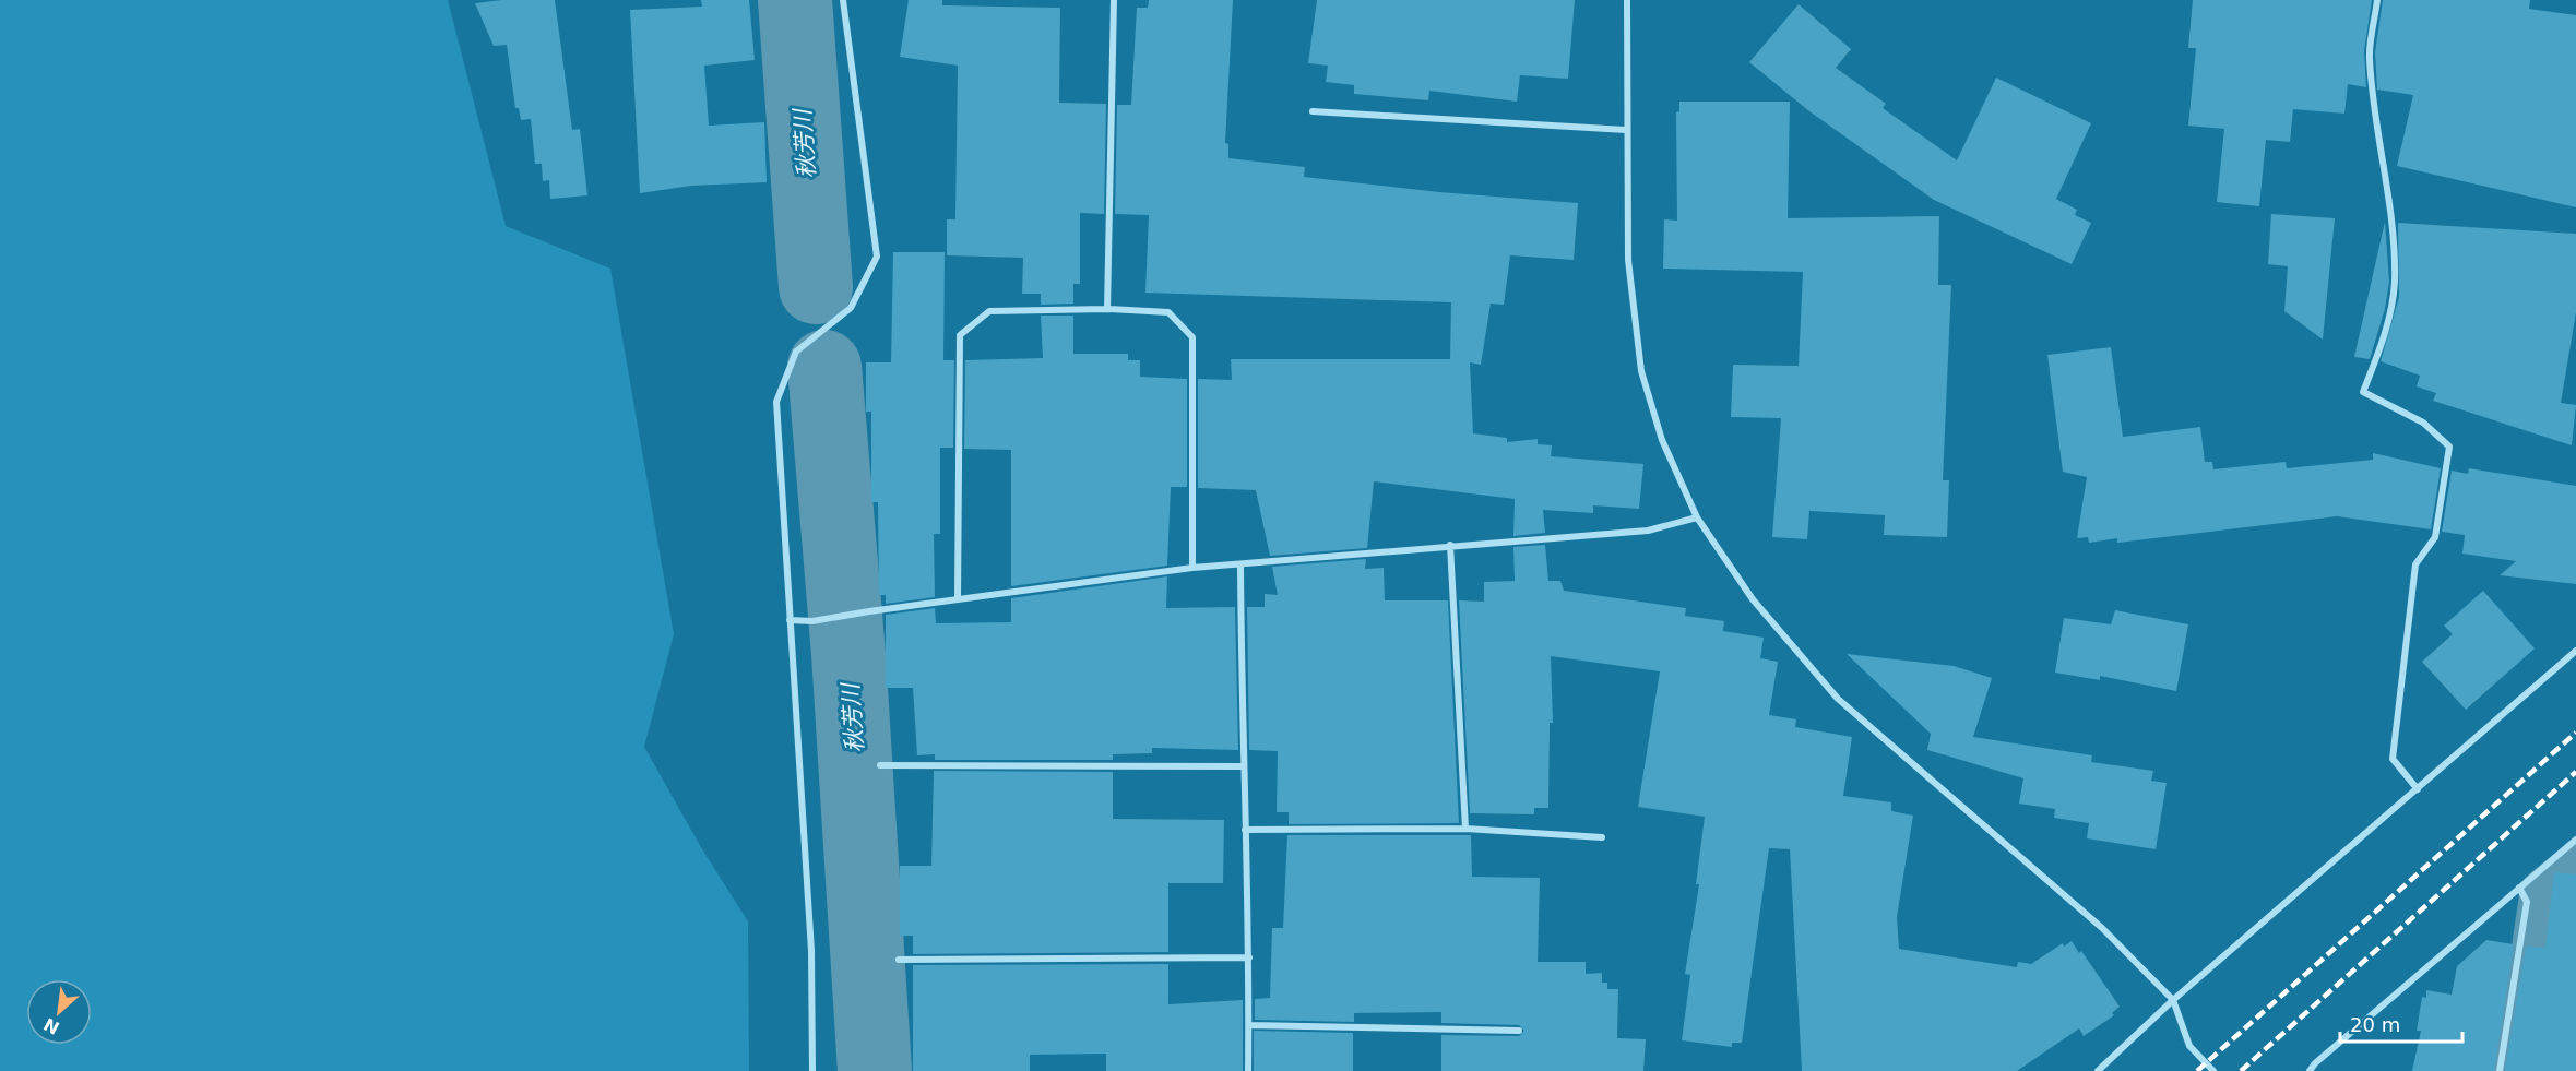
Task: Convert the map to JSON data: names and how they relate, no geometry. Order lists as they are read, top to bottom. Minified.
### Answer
{"water":["秋芳川"],"scale_bar":"20 m","north":"bottom left"}
